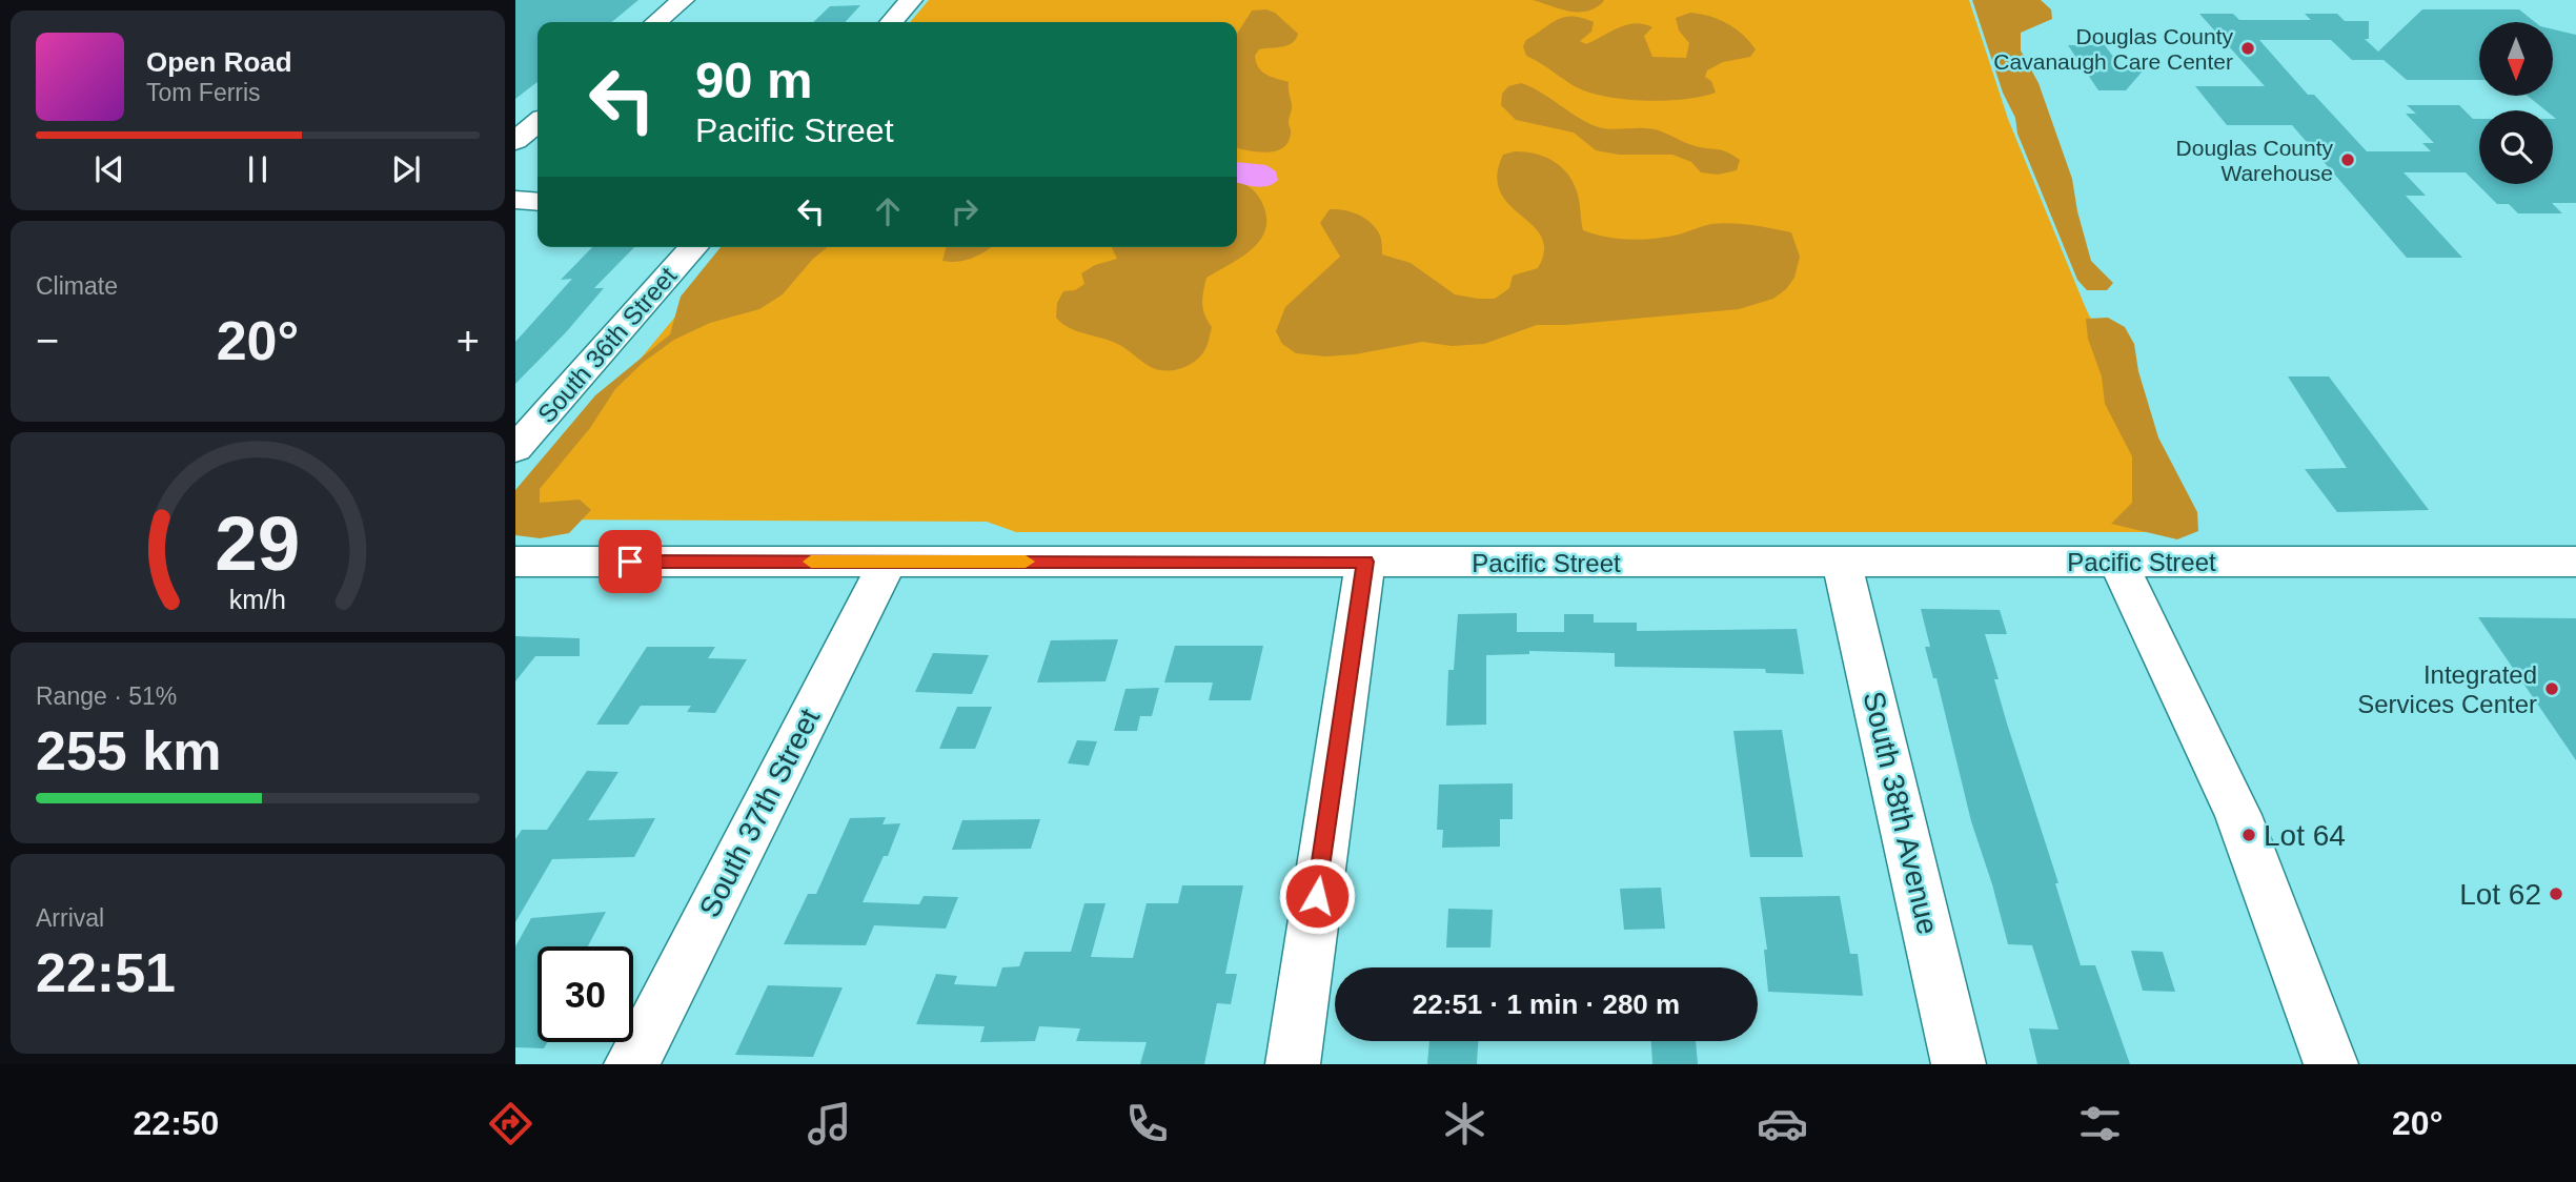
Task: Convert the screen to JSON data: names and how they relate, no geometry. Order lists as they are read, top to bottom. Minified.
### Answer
{"streets":{"street":["South 36th Street","Pacific Street","South 37th Street","South 38th Avenue"]},"crossings":[["Pacific Street","South 37th Street"],["Pacific Street","South 38th Avenue"]],"places":["Douglas County Cavanaugh Care Center","Douglas County Warehouse","Integrated Services Center","Lot 64","Lot 62"],"north":"bottom","page":{"turn":["90 m","Pacific Street"],"song":["Open Road","Tom Ferris"],"tile":["Climate",["Range · 51%","255 km"],["Arrival","22:51"]],"heat":["−","20°","+"],"limit":"30","trip":"22:51 · 1 min · 280 m","tabs":["22:50","20°"],"gauge":["29","km/h"]}}
